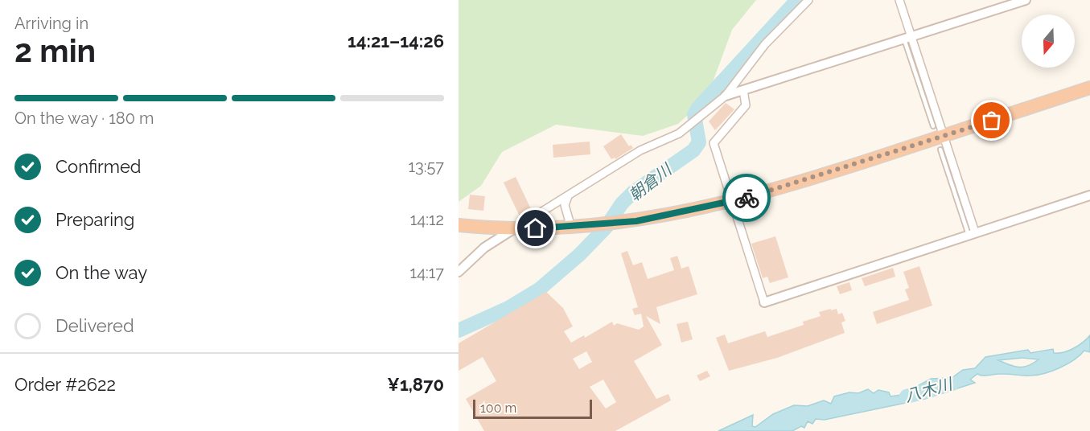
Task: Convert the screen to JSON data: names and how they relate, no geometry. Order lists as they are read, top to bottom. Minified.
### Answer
{"water":["朝倉川","八木川"],"scale_bar":"100 m","north":"bottom","page":{"heading":["2 min","Arriving in","14:21–14:26"],"panel":["Order #2622","¥1,870"],"bar":"On the way · 180 m","list":[["Confirmed","13:57"],["Preparing","14:12"],["On the way","14:17"],"Delivered"],"scale":"100 m"}}
